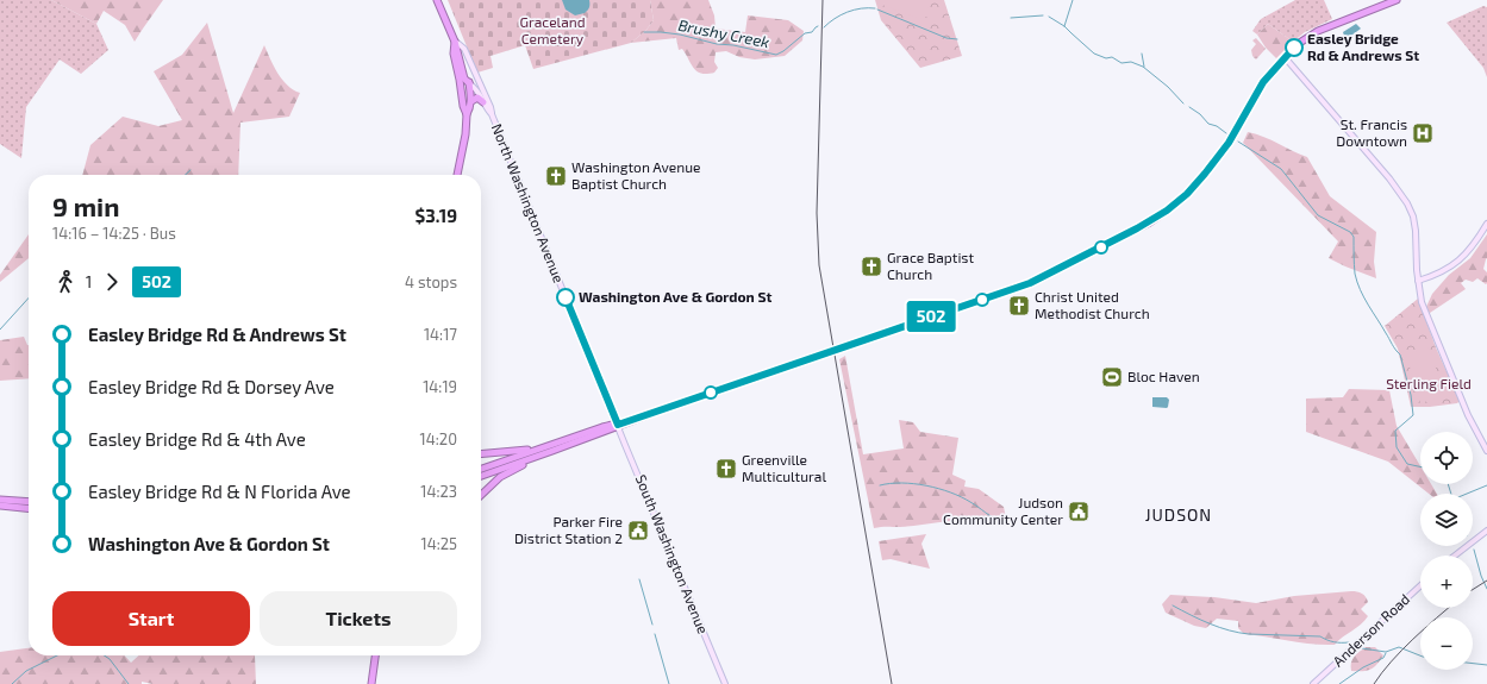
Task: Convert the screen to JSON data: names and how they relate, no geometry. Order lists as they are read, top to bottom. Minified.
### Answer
{"streets":{"main road":["North Washington Avenue","South Washington Avenue","Anderson Road"]},"crossings":[["North Washington Avenue","South Washington Avenue"]],"districts":["JUDSON"],"water":["Brushy Creek"],"parks":["Graceland Cemetery","Sterling Field"],"places":{"other":["Easley Bridge Rd & Andrews St","Washington Ave & Gordon St"],"hospital":["St. Francis Downtown"],"church":["Washington Avenue Baptist Church","Grace Baptist Church","Christ United Methodist Church","Greenville Multicultural"],"sports":["Bloc Haven"],"public building":["Judson Community Center","Parker Fire District Station 2"]},"lines":["bus line 502"],"page":{"on_map":"502","heading":["9 min","14:16 – 14:25 · Bus","$3.19"],"legs":["1","502","4 stops"],"list":[{"name":"Easley Bridge Rd & Andrews St","value":"14:17"},{"name":"Easley Bridge Rd & Dorsey Ave","value":"14:19"},{"name":"Easley Bridge Rd & 4th Ave","value":"14:20"},{"name":"Easley Bridge Rd & N Florida Ave","value":"14:23"},{"name":"Washington Ave & Gordon St","value":"14:25"}],"map_buttons":["+","−"],"buttons":["Start","Tickets"]}}
